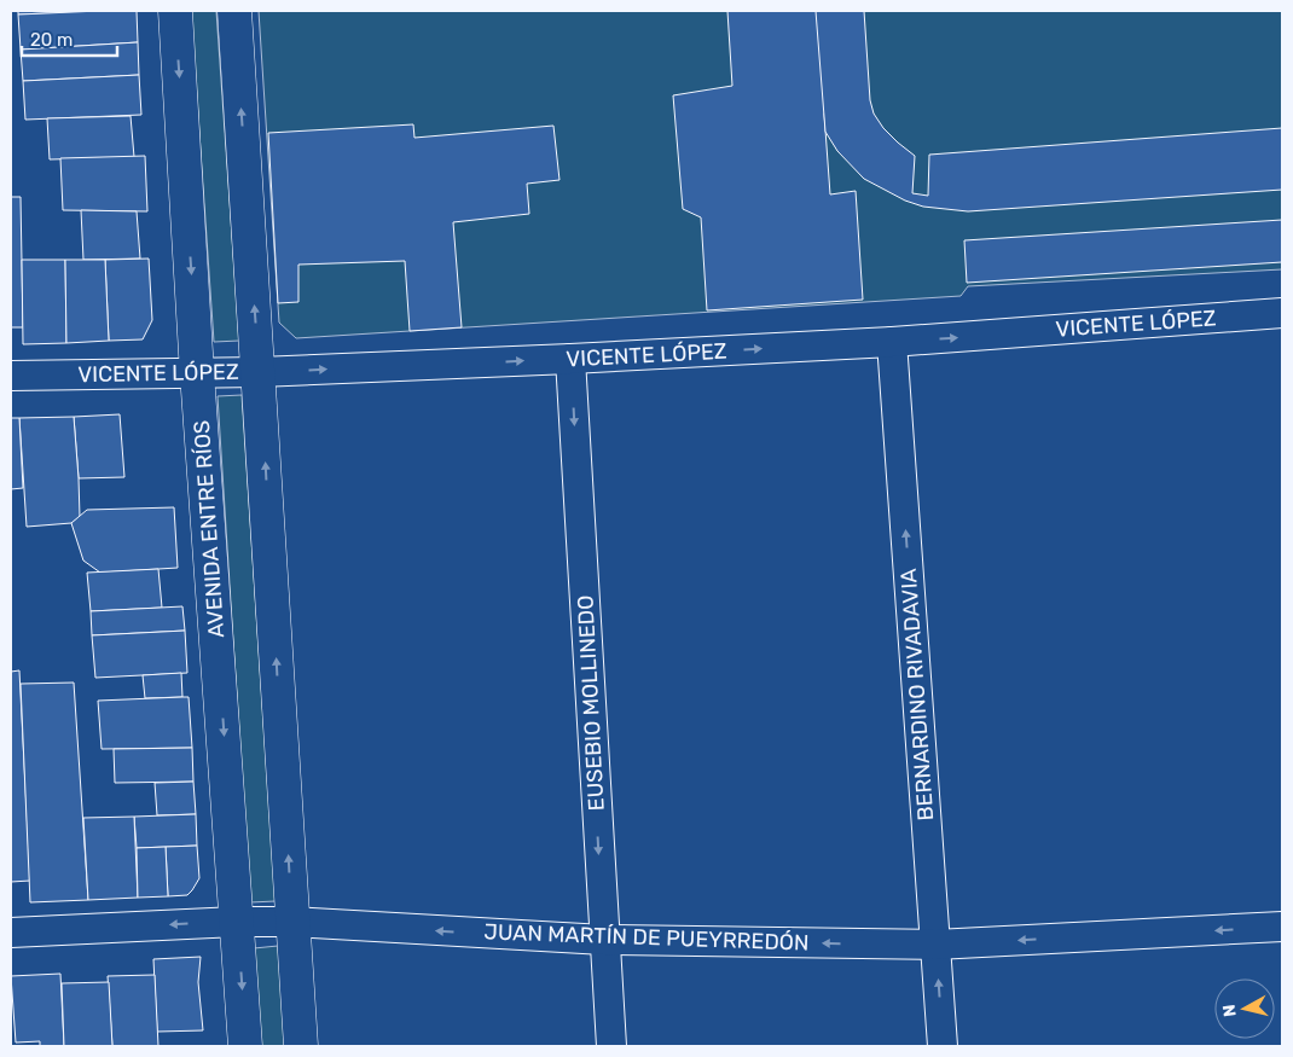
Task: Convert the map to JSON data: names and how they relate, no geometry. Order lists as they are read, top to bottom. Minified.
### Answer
{"streets":{"main road":["AVENIDA ENTRE RÍOS"],"street":["VICENTE LÓPEZ","BERNARDINO RIVADAVIA","EUSEBIO MOLLINEDO","JUAN MARTÍN DE PUEYRREDÓN"]},"crossings":[["VICENTE LÓPEZ","AVENIDA ENTRE RÍOS"],["VICENTE LÓPEZ","BERNARDINO RIVADAVIA"],["VICENTE LÓPEZ","EUSEBIO MOLLINEDO"],["AVENIDA ENTRE RÍOS","JUAN MARTÍN DE PUEYRREDÓN"],["BERNARDINO RIVADAVIA","JUAN MARTÍN DE PUEYRREDÓN"],["EUSEBIO MOLLINEDO","JUAN MARTÍN DE PUEYRREDÓN"]],"one_way":["VICENTE LÓPEZ","BERNARDINO RIVADAVIA","EUSEBIO MOLLINEDO","JUAN MARTÍN DE PUEYRREDÓN"],"scale_bar":"20 m","north":"left"}
